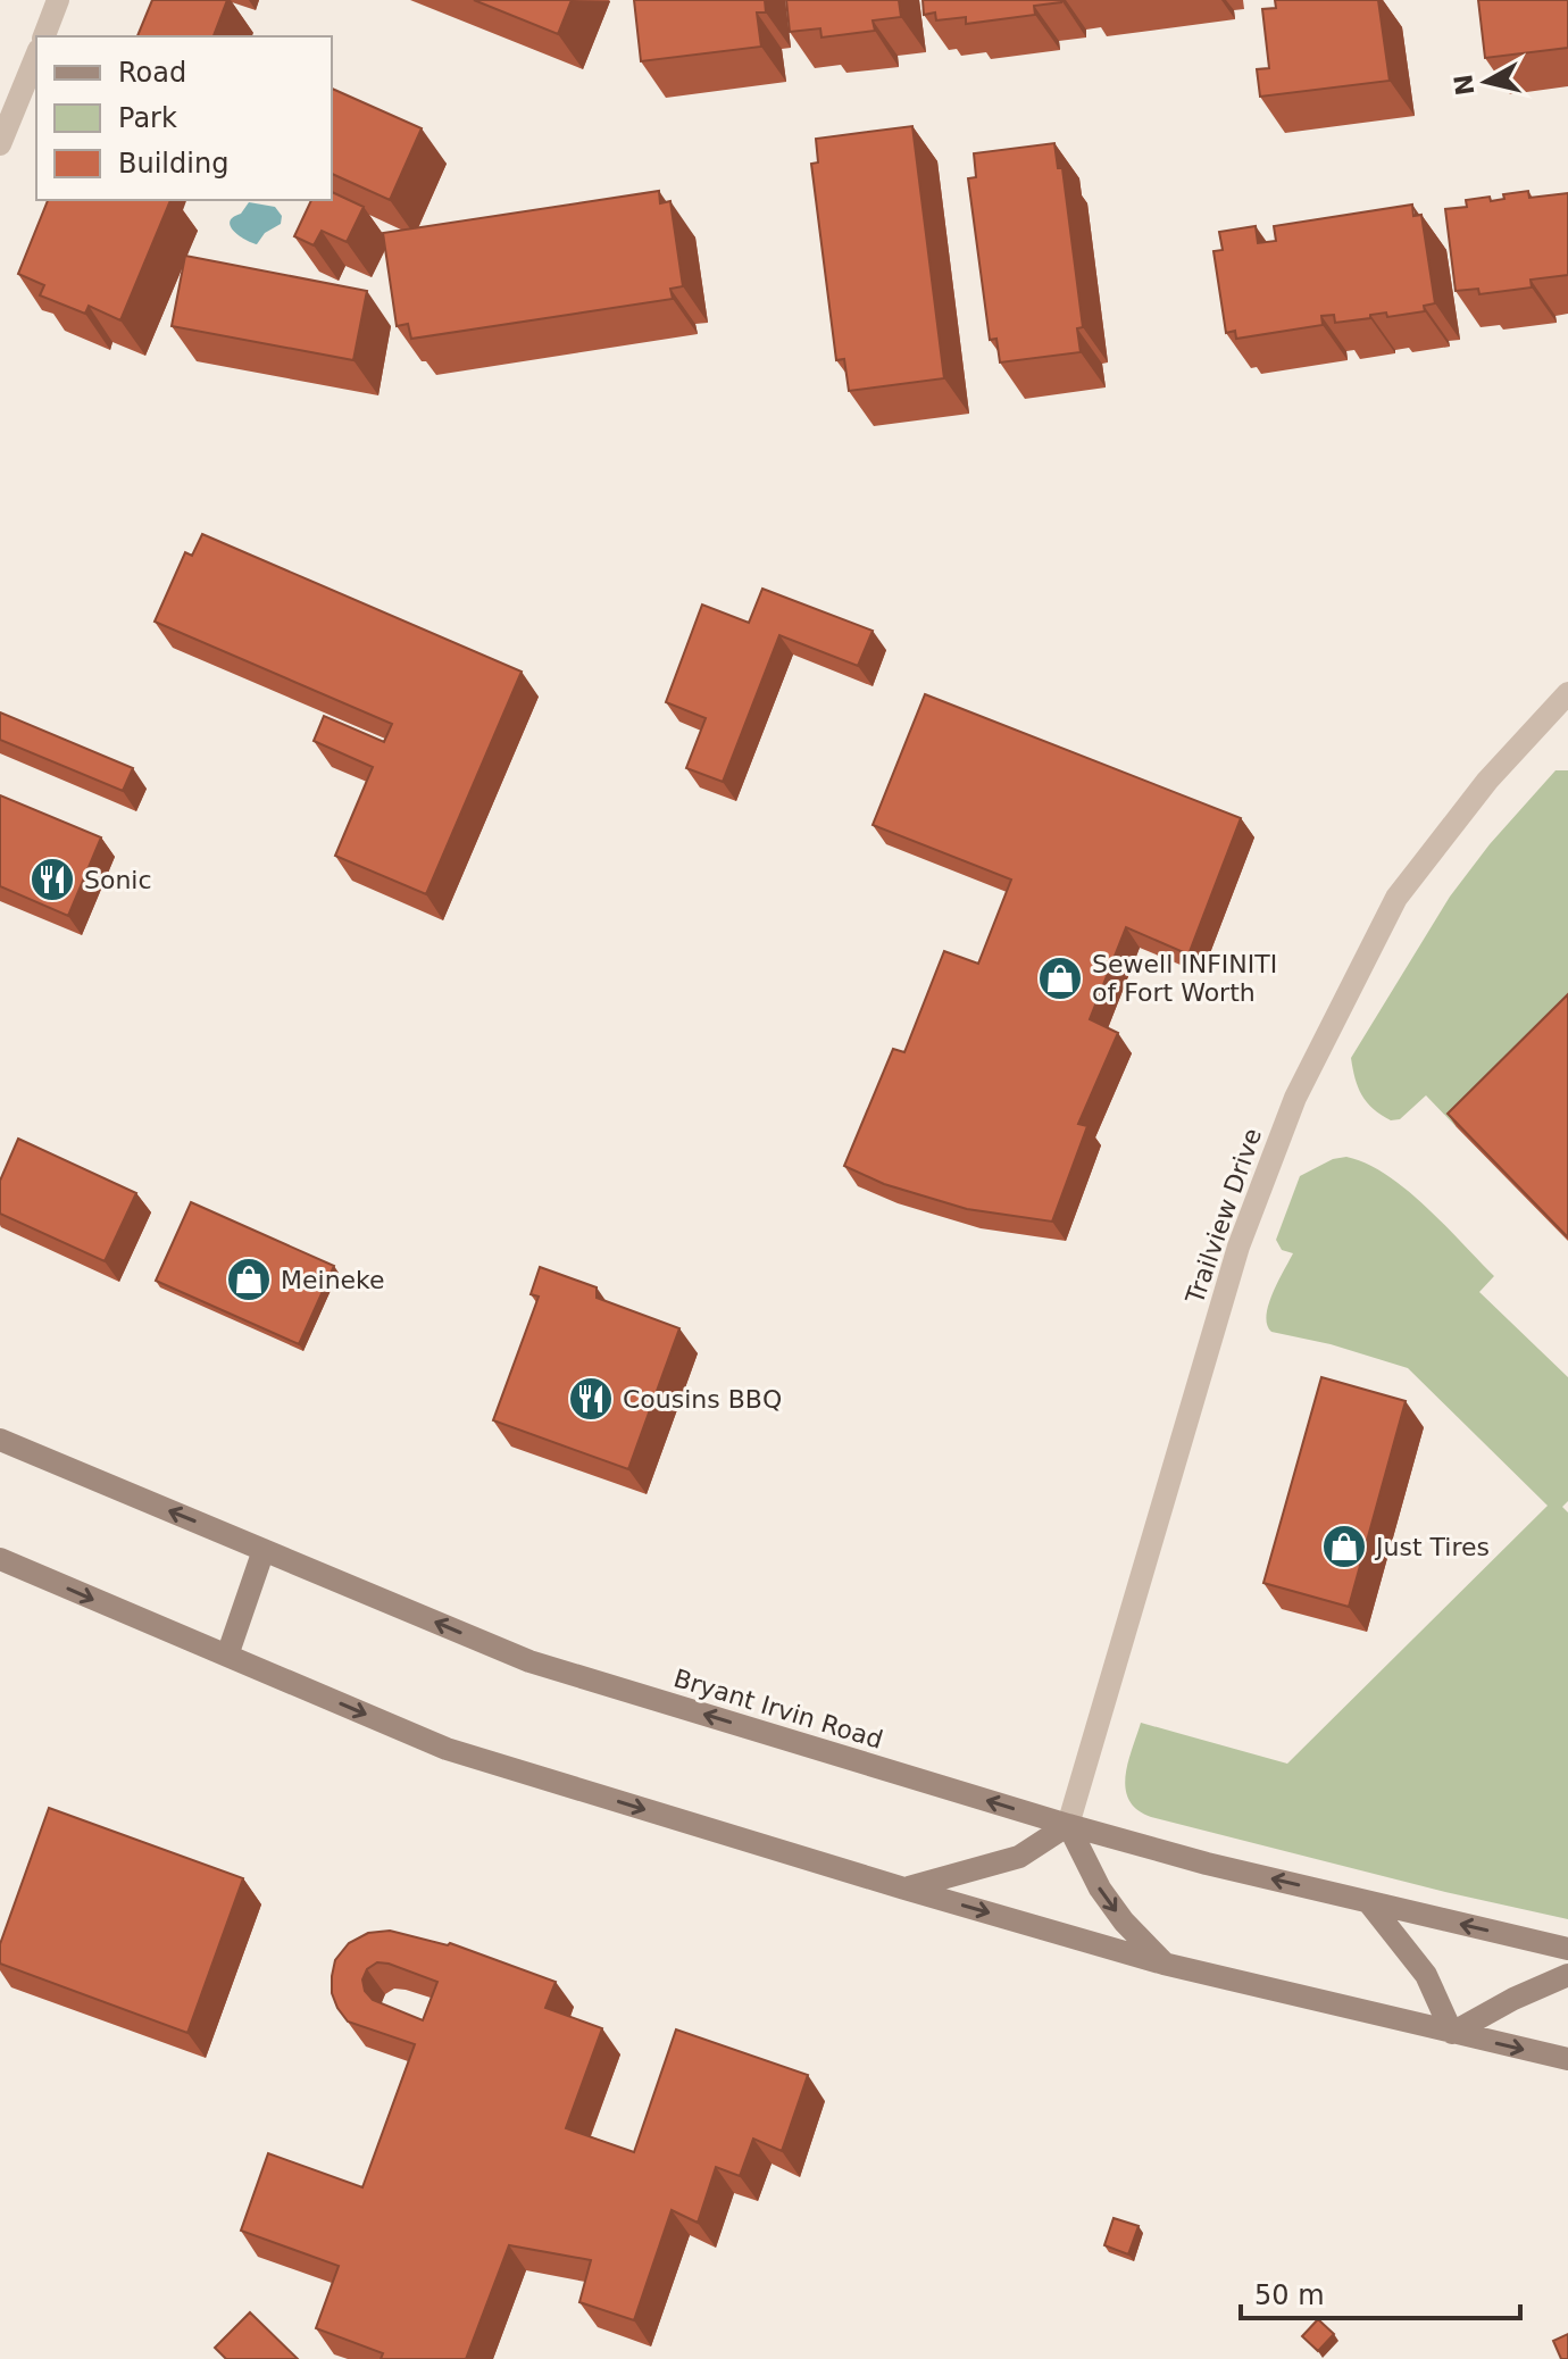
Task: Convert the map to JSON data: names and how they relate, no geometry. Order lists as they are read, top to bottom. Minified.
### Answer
{"streets":{"main road":["Bryant Irvin Road"],"street":["Trailview Drive"]},"crossings":[["Trailview Drive","Bryant Irvin Road"]],"places":{"restaurant":["Sonic","Cousins BBQ"],"shop":["Sewell INFINITI of Fort Worth","Meineke","Just Tires"]},"legend":["Road","Park","Building"],"scale_bar":"50 m","north":"left"}
